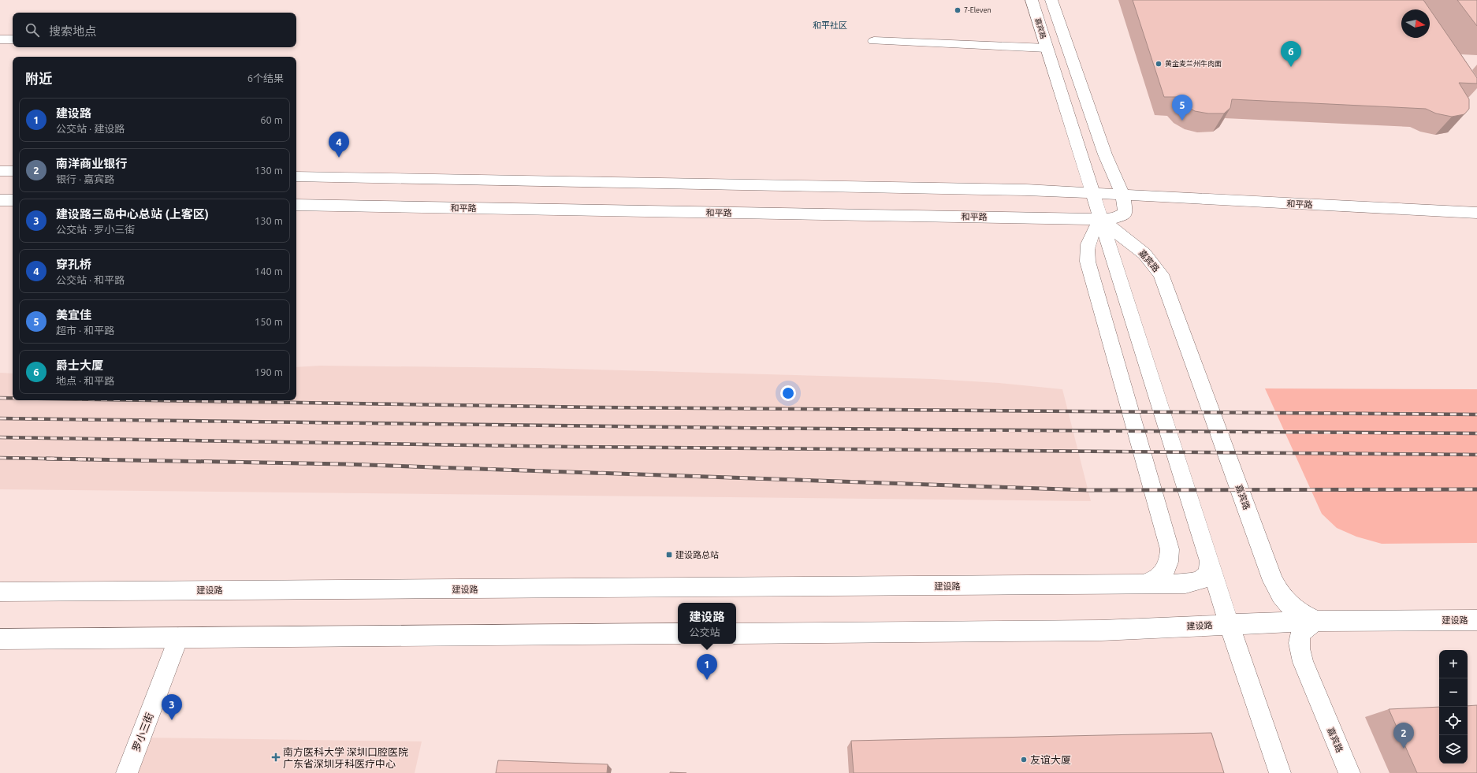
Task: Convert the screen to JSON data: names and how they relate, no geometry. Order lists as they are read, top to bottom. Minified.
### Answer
{"streets":{"main road":["嘉宾路","和平路","建设路","罗小三街"]},"crossings":[["嘉宾路","和平路"],["嘉宾路","建设路"],["和平路","建设路"]],"districts":["和平社区"],"places":{"other":["7-Eleven","黄金麦兰州牛肉面","友谊大厦"],"transit":["建设路总站"],"health":["南方医科大学 深圳口腔医院 广东省深圳牙科医疗中心"]},"north":"right","page":{"search":"搜索地点","pins":["6","5","4","1","3","2"],"heading":["附近","6个结果"],"list":[{"mark":"1","name":"建设路","note":"公交站 · 建设路","value":"60 m"},{"mark":"2","name":"南洋商业银行","note":"银行 · 嘉宾路","value":"130 m"},{"mark":"3","name":"建设路三岛中心总站 (上客区)","note":"公交站 · 罗小三街","value":"130 m"},{"mark":"4","name":"穿孔桥","note":"公交站 · 和平路","value":"140 m"},{"mark":"5","name":"美宜佳","note":"超市 · 和平路","value":"150 m"},{"mark":"6","name":"爵士大厦","note":"地点 · 和平路","value":"190 m"}],"popup":["建设路","公交站"],"map_buttons":["+","−"]}}
